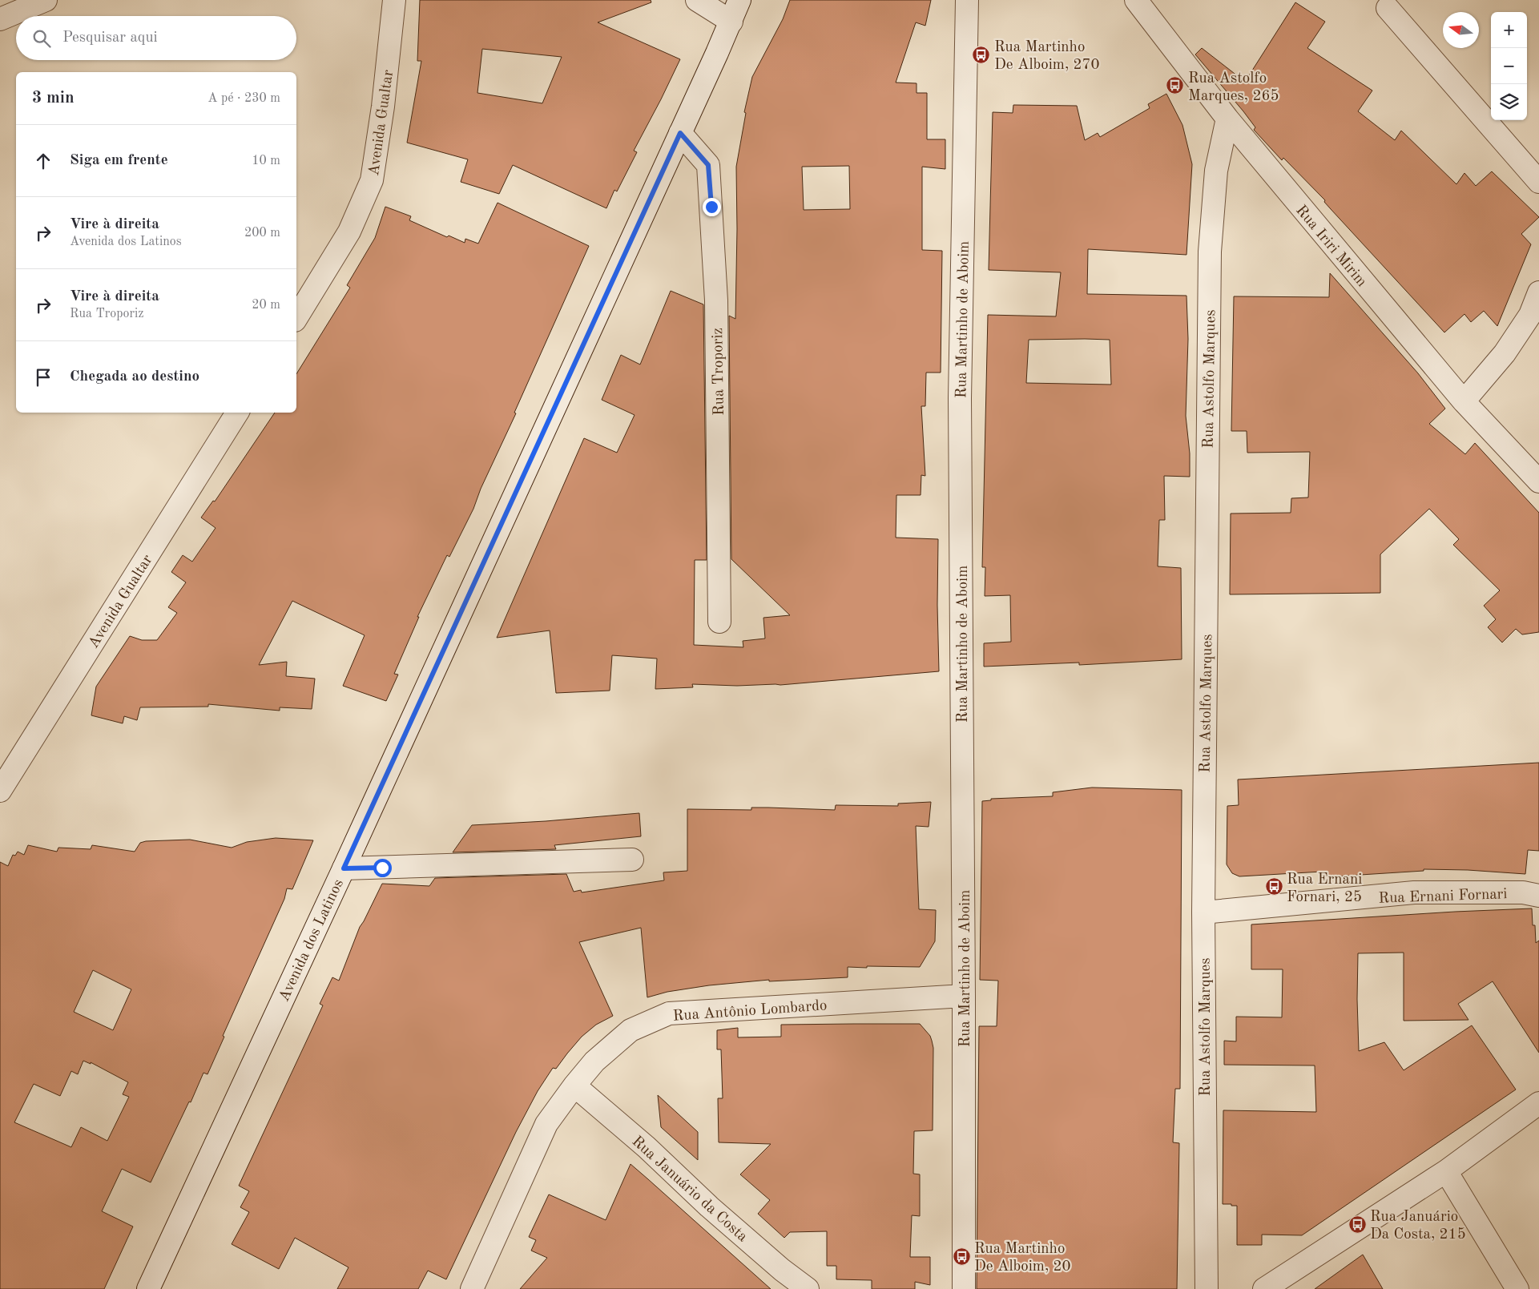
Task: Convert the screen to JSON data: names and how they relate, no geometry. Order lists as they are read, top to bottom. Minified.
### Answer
{"streets":{"street":["Avenida Gualtar","Rua Iriri Mirim","Rua Martinho de Aboim","Rua Troporiz","Rua Astolfo Marques","Rua Ernani Fornari","Avenida dos Latinos","Rua Antônio Lombardo","Rua Januário da Costa"]},"crossings":[["Rua Iriri Mirim","Rua Astolfo Marques"],["Rua Martinho de Aboim","Rua Antônio Lombardo"],["Rua Troporiz","Avenida dos Latinos"],["Rua Astolfo Marques","Rua Ernani Fornari"],["Rua Antônio Lombardo","Rua Januário da Costa"]],"places":{"bus stop":["Rua Martinho De Alboim, 270","Rua Astolfo Marques, 265","Rua Ernani Fornari, 25","Rua Januário Da Costa, 215","Rua Martinho De Alboim, 20"]},"north":"left","page":{"map_buttons":["+","−"],"search":"Pesquisar aqui","heading":["3 min","A pé · 230 m"],"list":[["Siga em frente","10 m"],["Vire à direita","Avenida dos Latinos","200 m"],["Vire à direita","Rua Troporiz","20 m"],"Chegada ao destino"]}}
